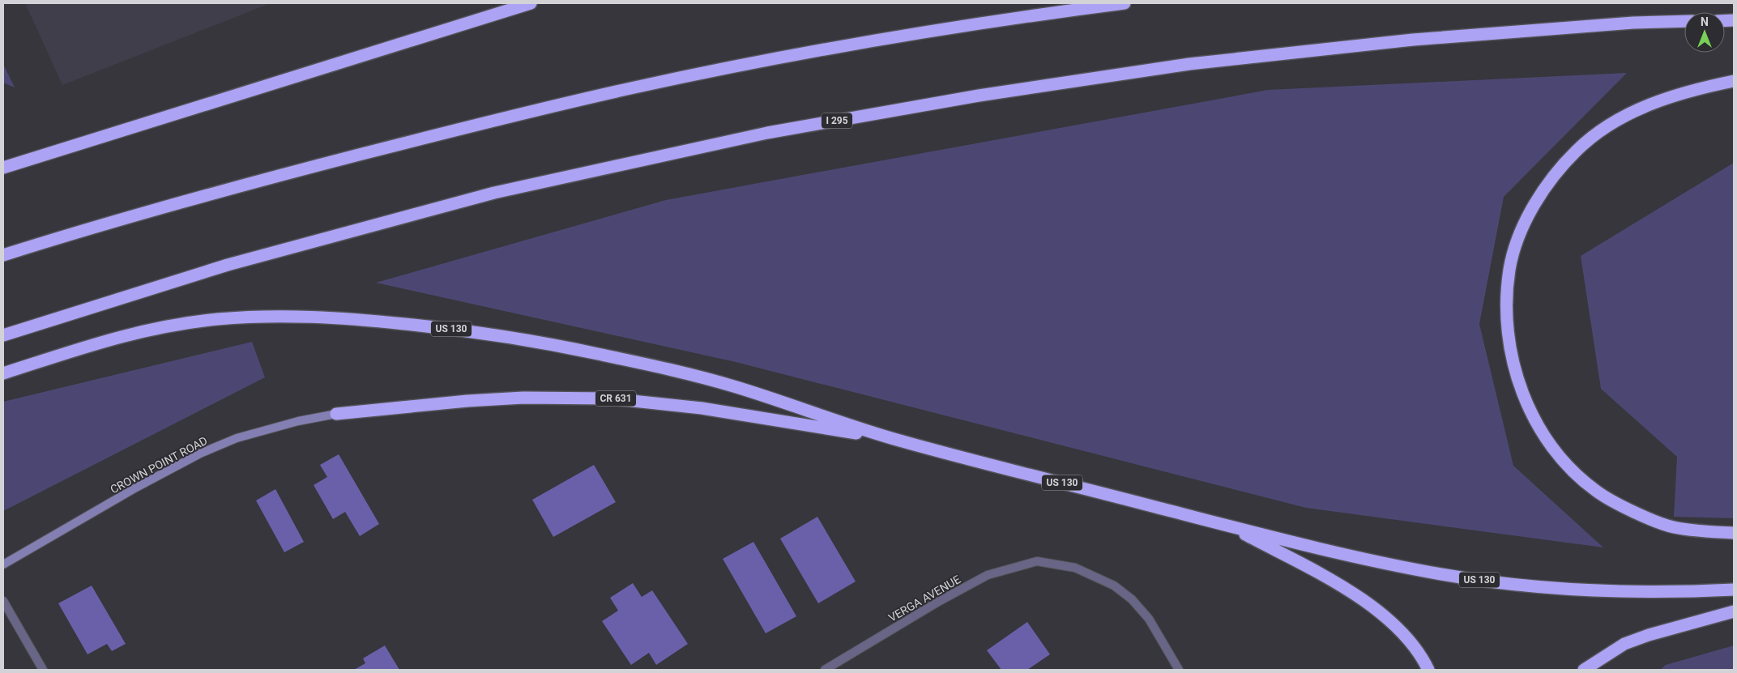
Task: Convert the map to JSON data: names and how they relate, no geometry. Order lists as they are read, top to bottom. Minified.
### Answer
{"streets":{"highway":["I 295","US 130","CR 631"],"main road":["CROWN POINT ROAD"],"street":["VERGA AVENUE"]},"crossings":[["US 130","CR 631"],["CR 631","CROWN POINT ROAD"]],"north":"top"}
